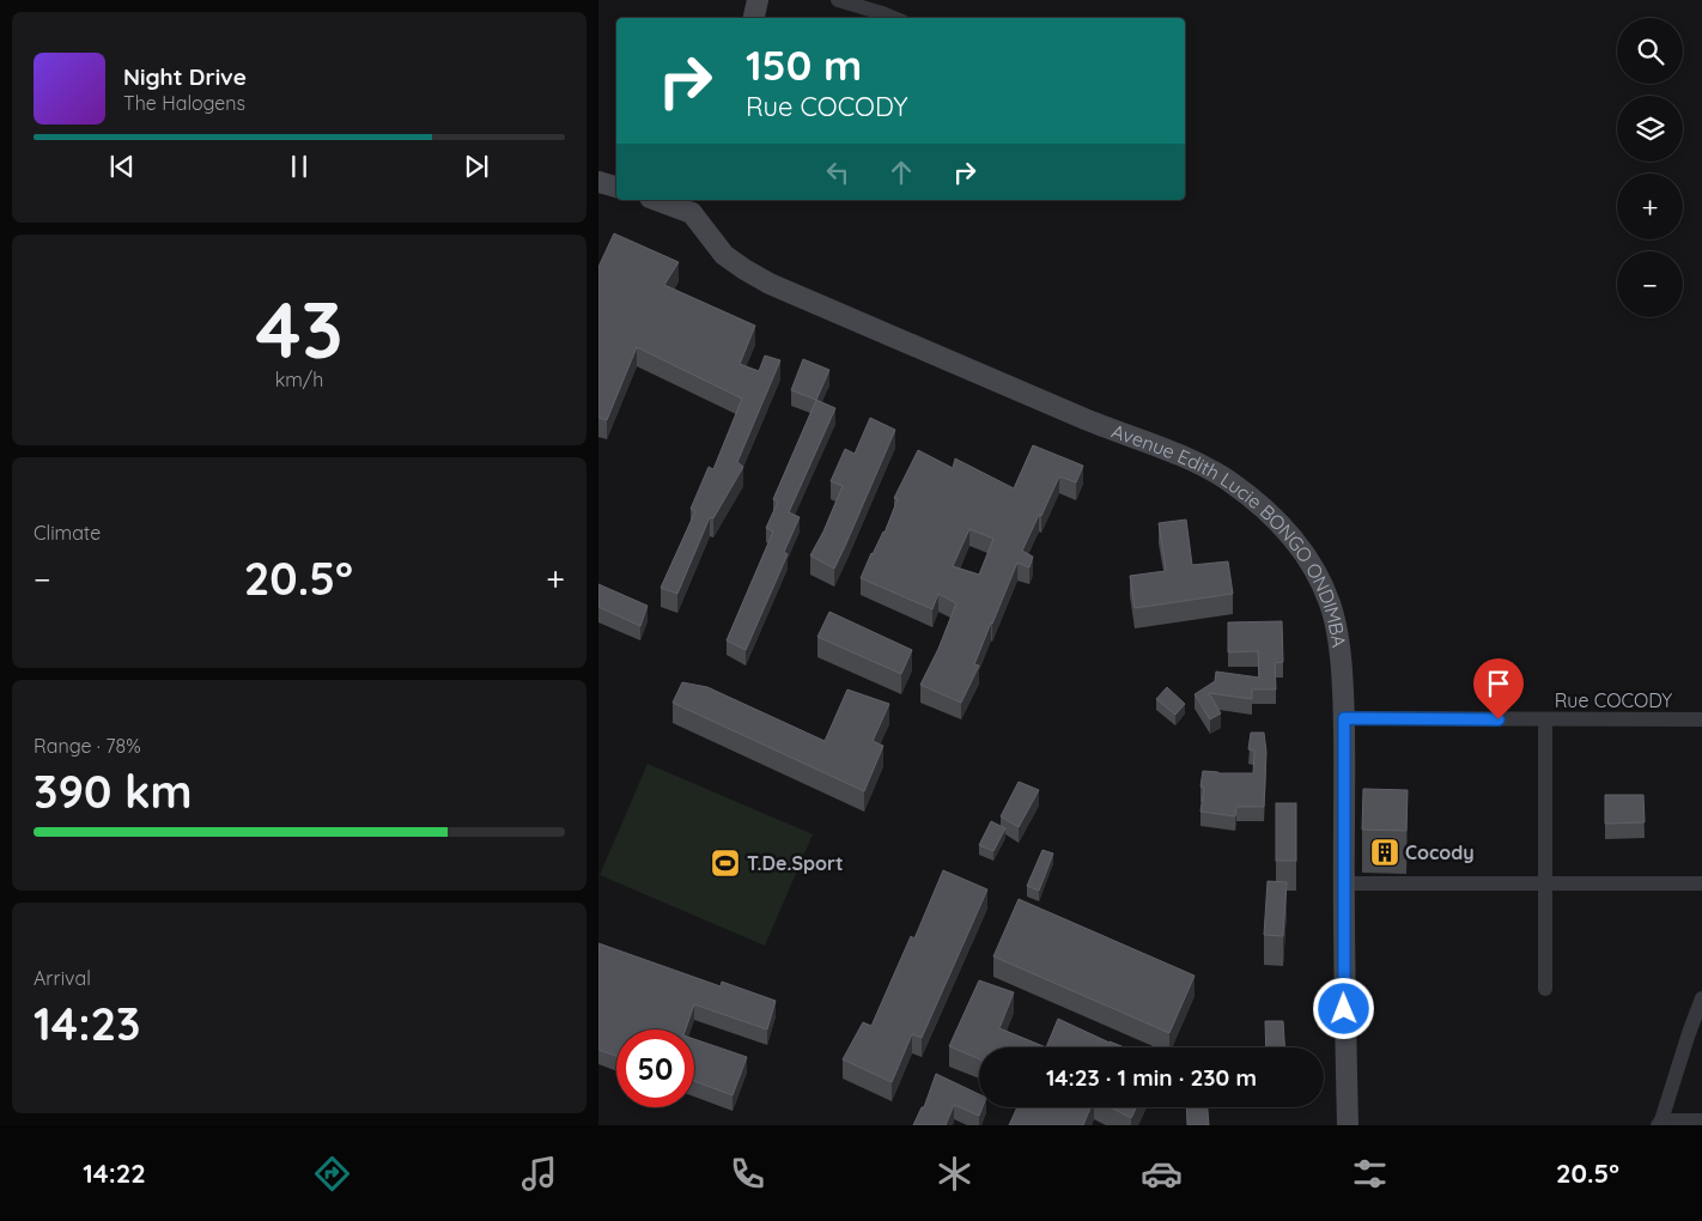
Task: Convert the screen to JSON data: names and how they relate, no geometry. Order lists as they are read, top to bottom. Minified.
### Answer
{"streets":{"main road":["Avenue Edith Lucie BONGO ONDIMBA"],"street":["Rue COCODY"]},"crossings":[["Avenue Edith Lucie BONGO ONDIMBA","Rue COCODY"]],"places":{"building":["Cocody"],"sports":["T.De.Sport"]},"page":{"map_buttons":["+","−"],"turn":["150 m","Rue COCODY"],"song":["Night Drive","The Halogens"],"tile":[["43","km/h"],"Climate",["Range · 78%","390 km"],["Arrival","14:23"]],"heat":["−","20.5°","+"],"limit":"50","trip":"14:23 · 1 min · 230 m","tabs":["14:22","20.5°"]}}
